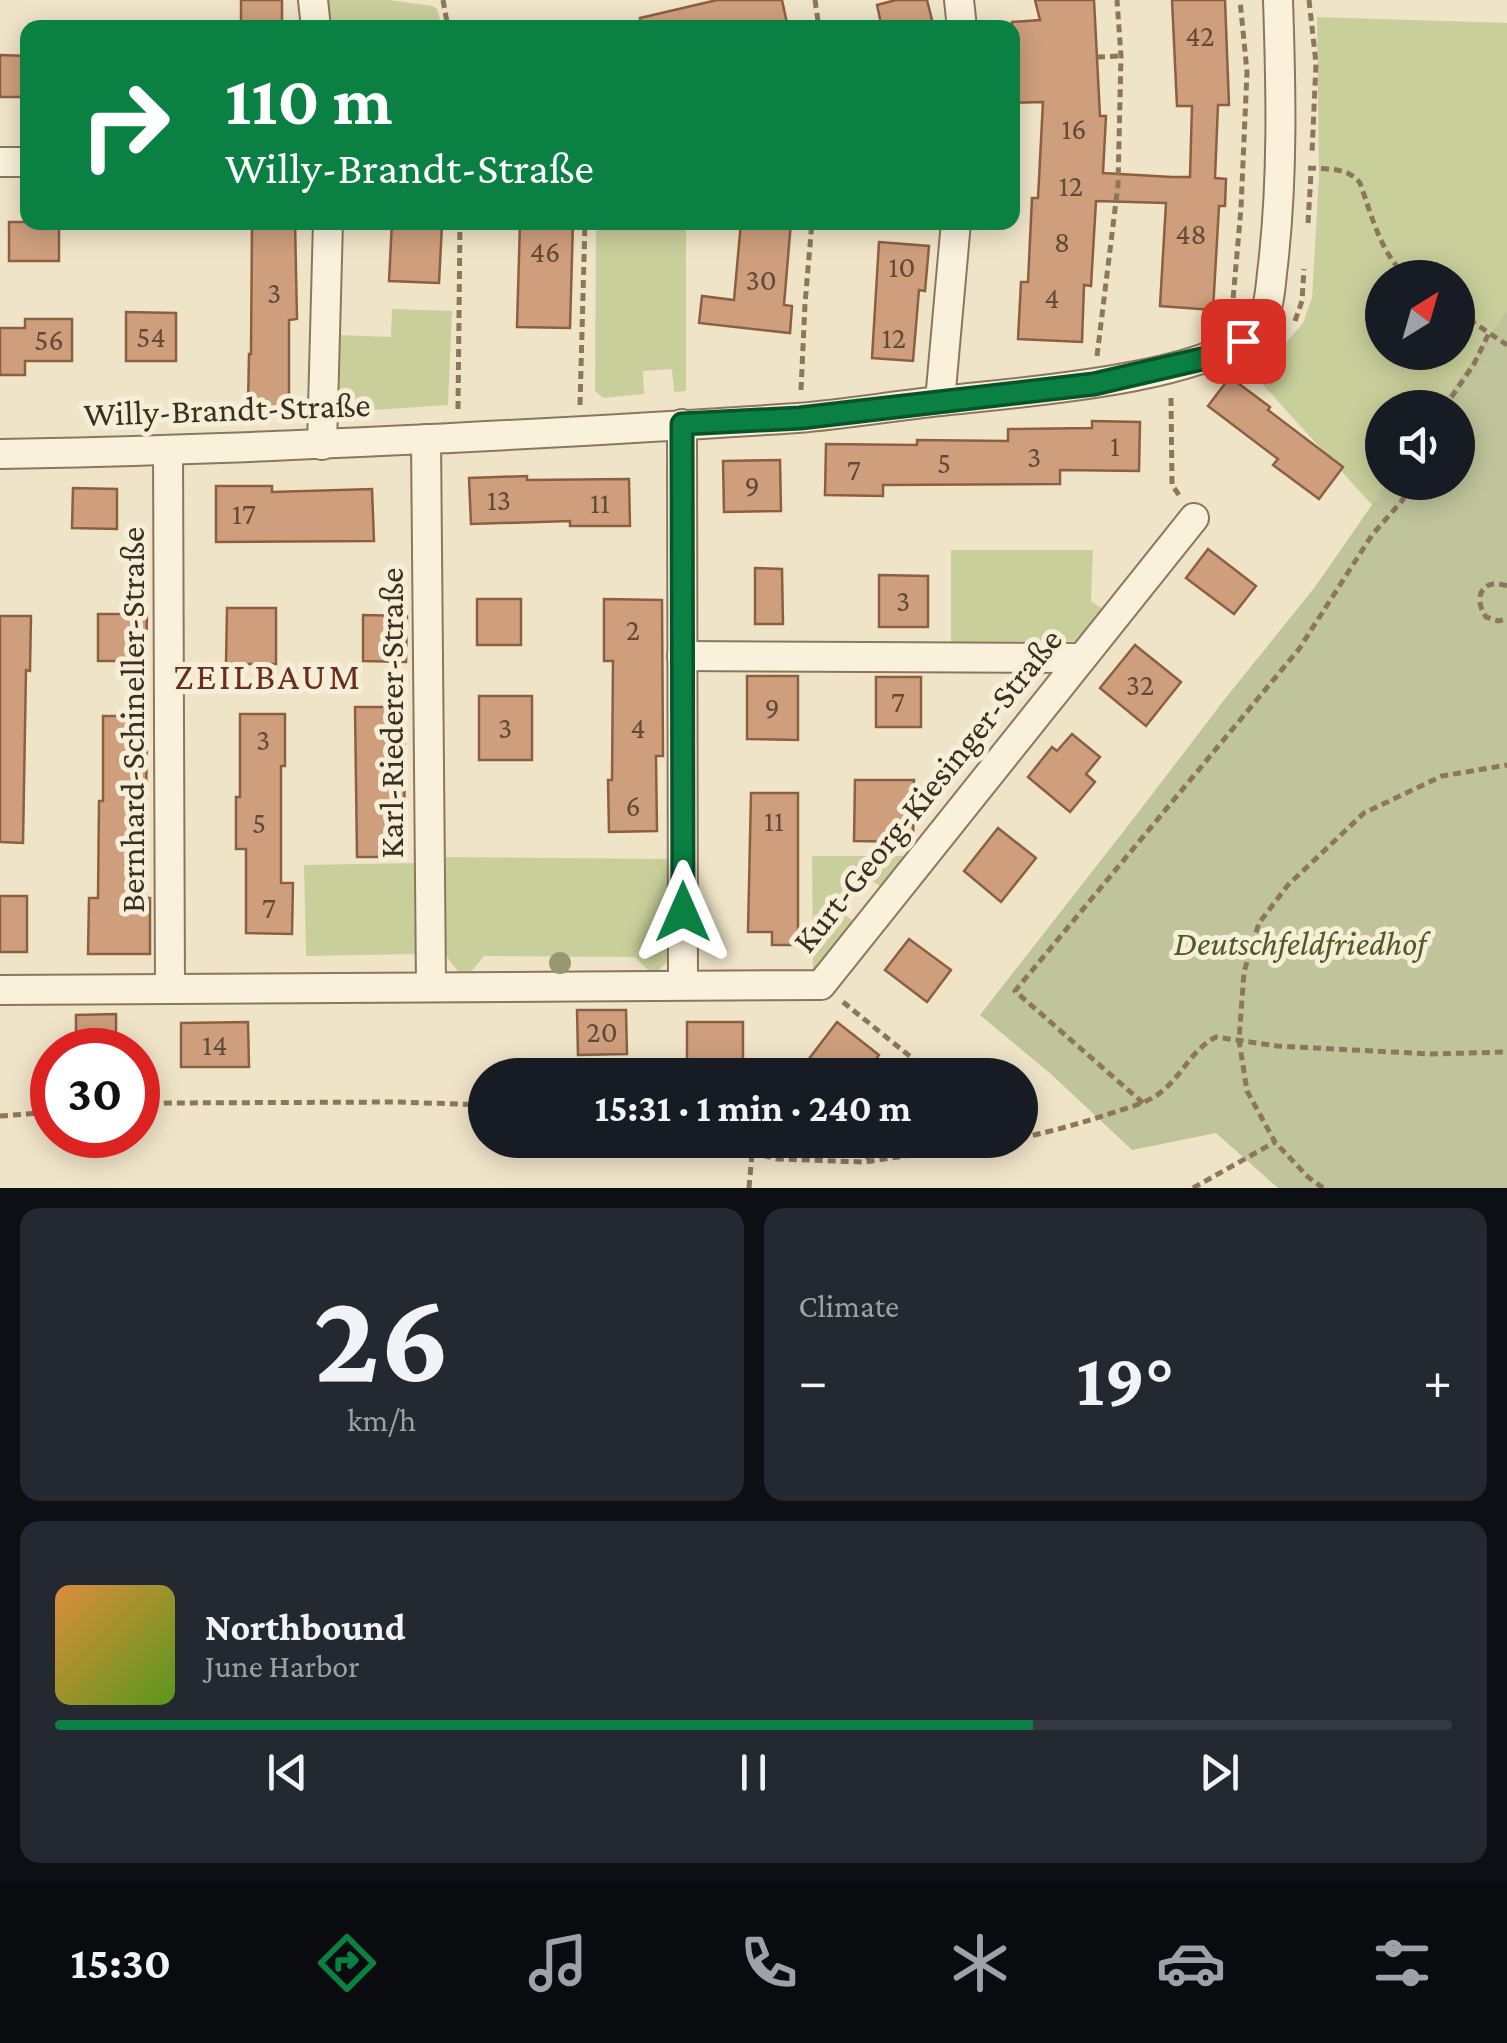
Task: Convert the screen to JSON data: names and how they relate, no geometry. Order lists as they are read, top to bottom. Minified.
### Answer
{"streets":{"street":["Willy-Brandt-Straße","Karl-Riederer-Straße","Bernhard-Schineller-Straße","Kurt-Georg-Kiesinger-Straße"]},"crossings":[["Willy-Brandt-Straße","Karl-Riederer-Straße"],["Willy-Brandt-Straße","Bernhard-Schineller-Straße"],["Karl-Riederer-Straße","Kurt-Georg-Kiesinger-Straße"],["Bernhard-Schineller-Straße","Kurt-Georg-Kiesinger-Straße"]],"districts":["ZEILBAUM"],"parks":["Deutschfeldfriedhof"],"house_numbers":["42","16","12","48","8","46","10","30","3","4","54","12","56","1","3","5","7","9","13","11","17","3","2","32","7","9","3","4","3","6","11","5","7","20","14"],"north":"top right","page":{"turn":["110 m","Willy-Brandt-Straße"],"limit":"30","trip":"15:31 · 1 min · 240 m","tile":[["26","km/h"],"Climate"],"heat":["−","19°","+"],"song":["Northbound","June Harbor"],"tabs":"15:30"}}
